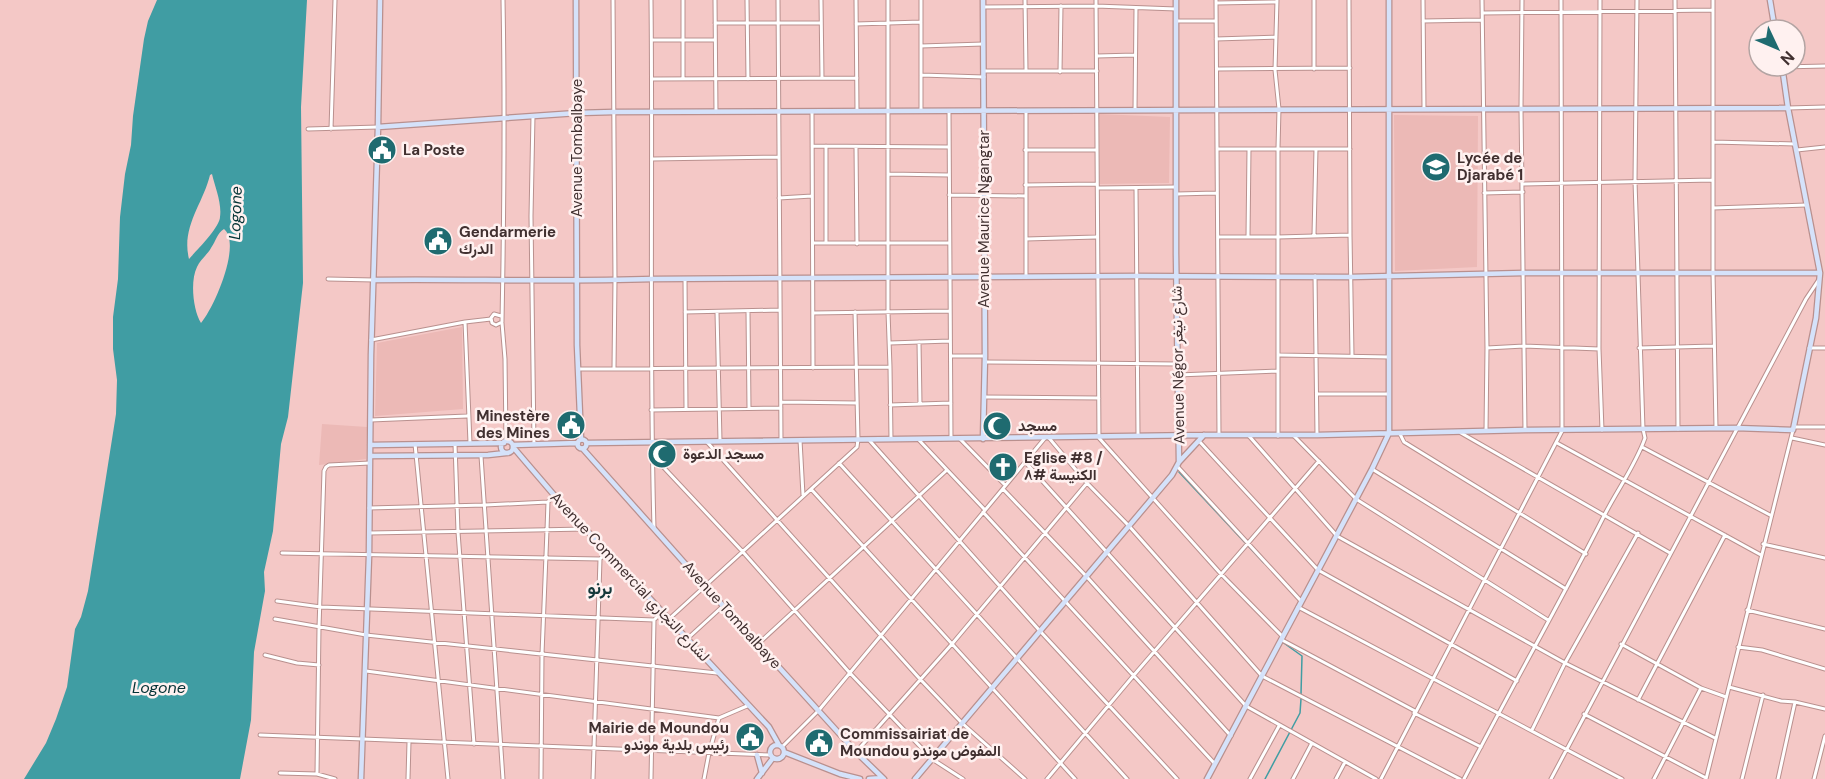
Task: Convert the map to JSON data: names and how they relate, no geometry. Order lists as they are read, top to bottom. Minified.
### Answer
{"streets":{"street":["Avenue Tombalbaye","Avenue Maurice Ngangtar","Avenue Négor شارع نيغر","Avenue Commercial لشارع التجاري"]},"districts":["برنو"],"water":["Logone"],"places":{"public building":["La Poste","Gendarmerie الدرك","Minestère des Mines","Mairie de Moundou رئيس بلدية موندو","Commissairiat de Moundou المفوض موندو"],"school or university":["Lycée de Djarabé 1"],"mosque":["مسجد","مسجد الدعوة"],"church":["Eglise #8 / الكنيسة #٨"]},"north":"bottom right"}
